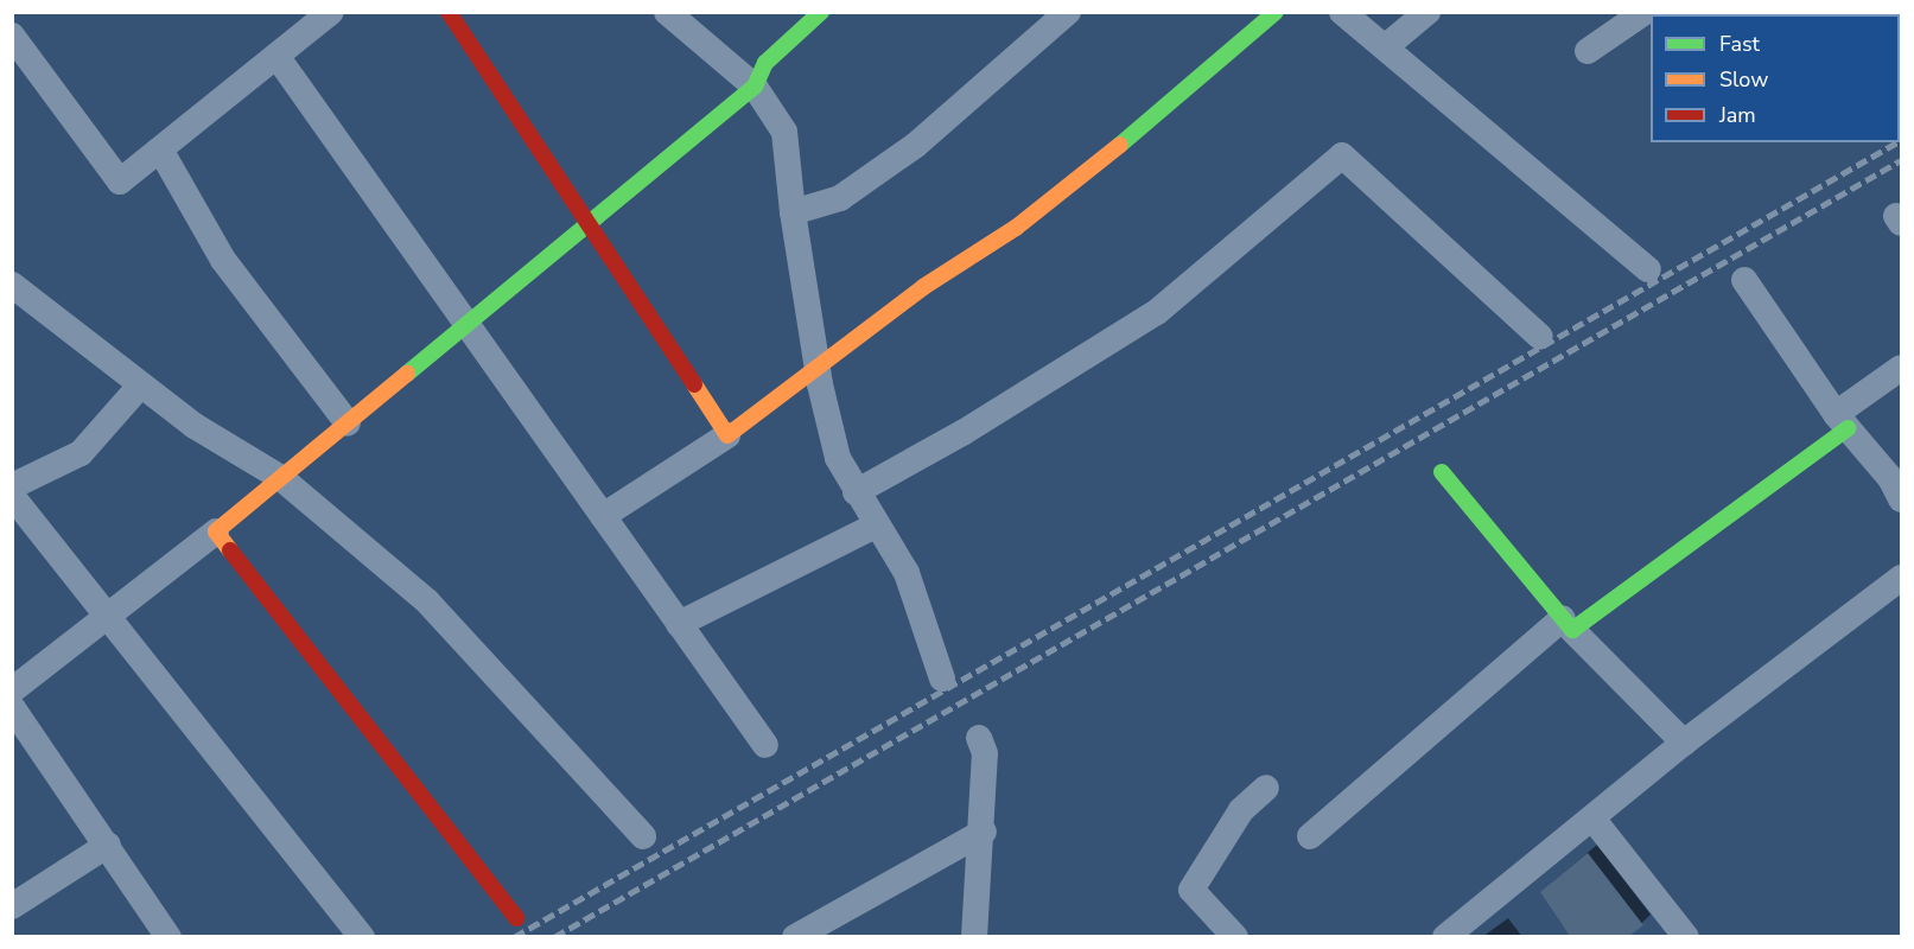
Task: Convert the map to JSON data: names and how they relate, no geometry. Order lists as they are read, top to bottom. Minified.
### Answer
{"legend":["Fast","Slow","Jam"]}
